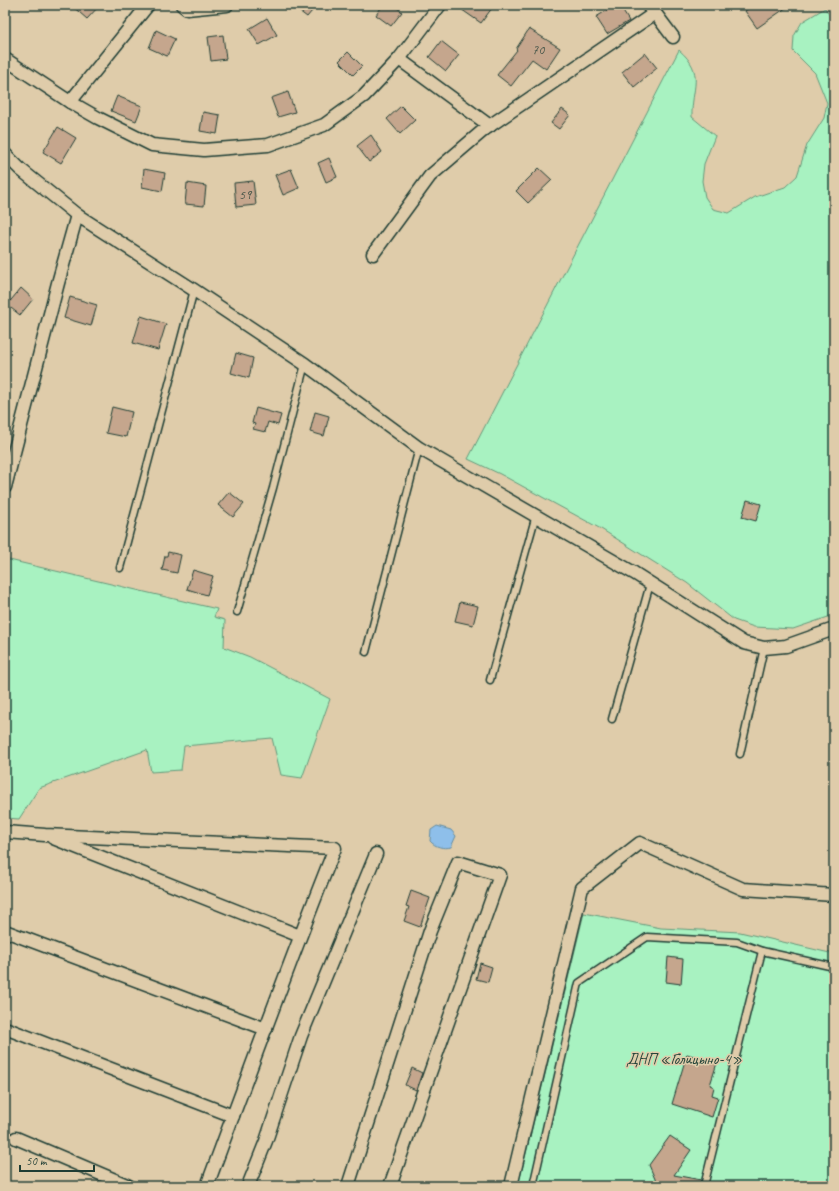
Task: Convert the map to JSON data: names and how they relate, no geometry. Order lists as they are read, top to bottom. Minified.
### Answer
{"parks":["ДНП «Голицыно-4»"],"house_numbers":["70","59"],"scale_bar":"50 m"}
